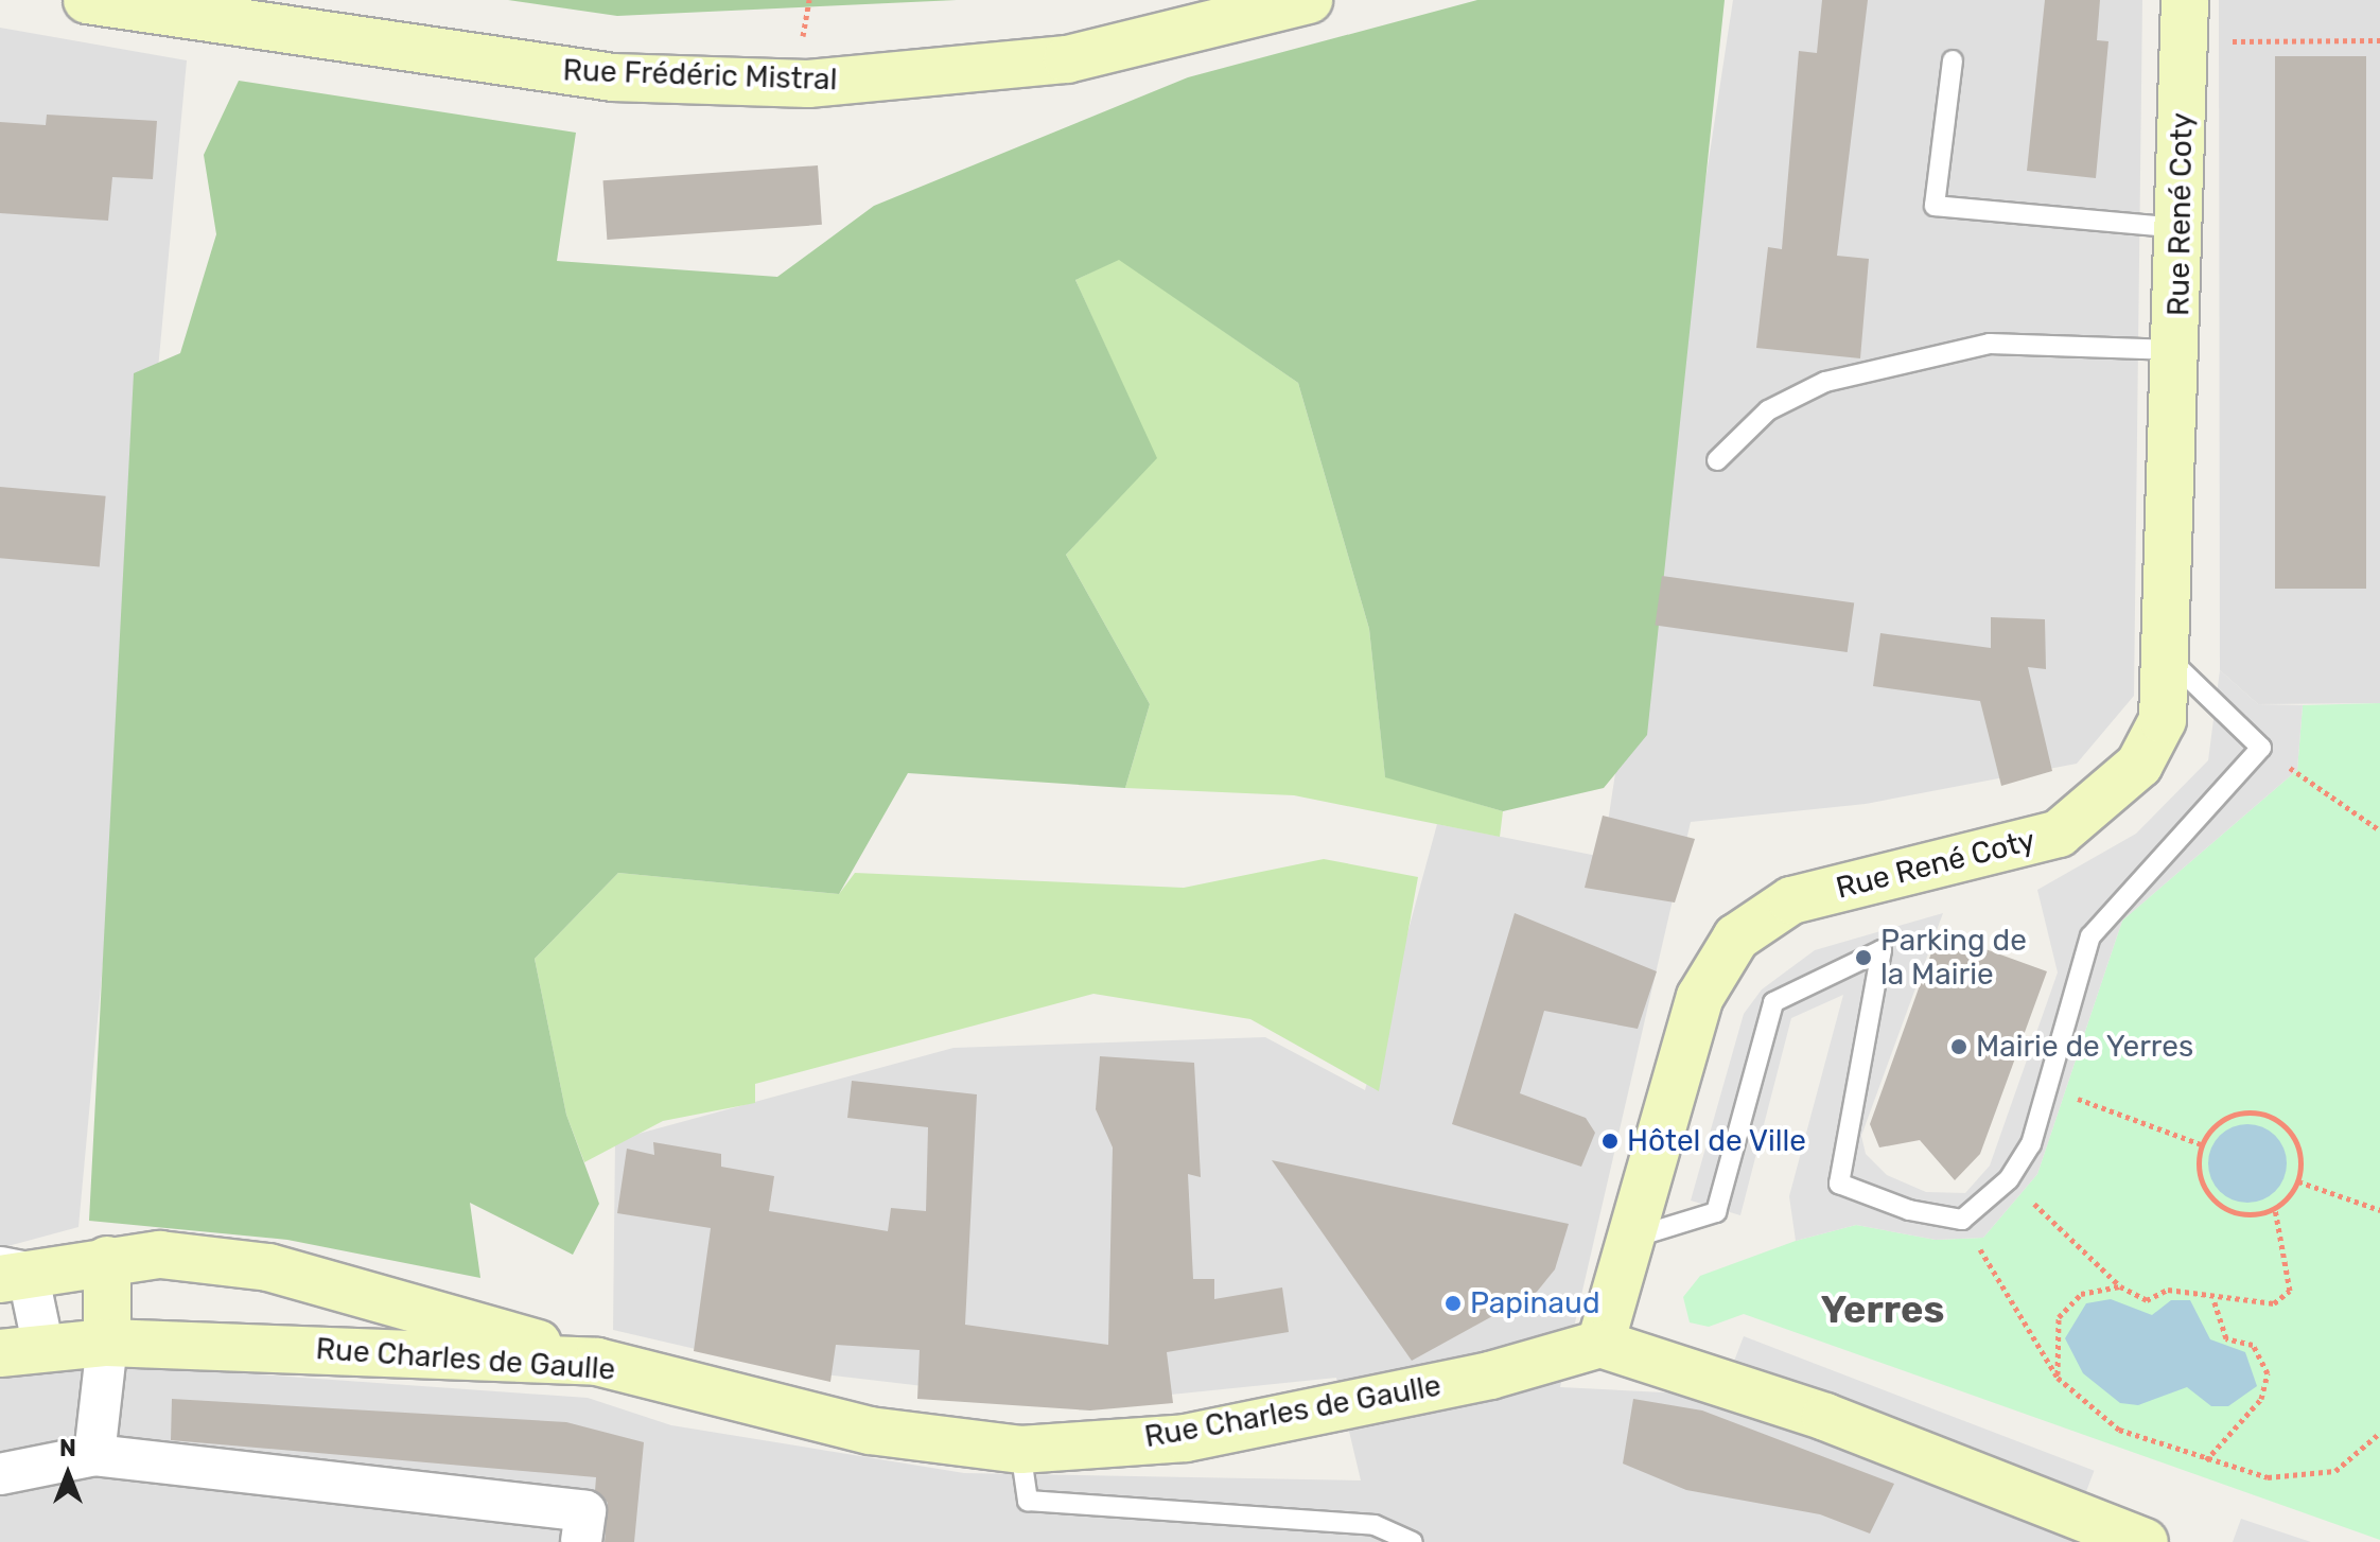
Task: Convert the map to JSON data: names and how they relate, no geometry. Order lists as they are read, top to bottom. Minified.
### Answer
{"streets":{"street":["Rue Frédéric Mistral","Rue René Coty","Rue Charles de Gaulle"]},"crossings":[["Rue René Coty","Rue Charles de Gaulle"]],"districts":["Yerres"],"places":["Parking de la Mairie","Mairie de Yerres","Hôtel de Ville","Papinaud"],"north":"top"}
